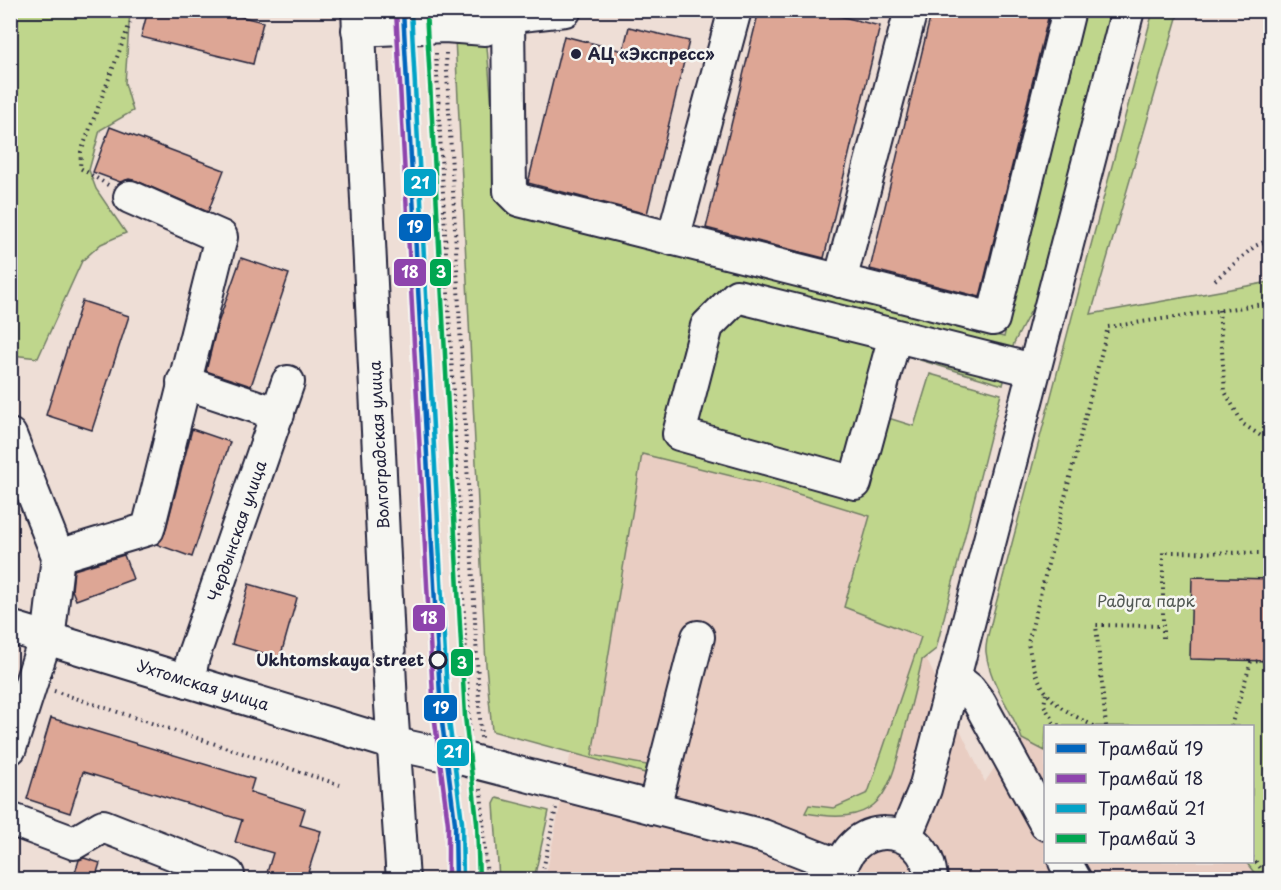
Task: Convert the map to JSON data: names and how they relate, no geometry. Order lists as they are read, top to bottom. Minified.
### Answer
{"streets":{"street":["Волгоградская улица","Чердынская улица","Ухтомская улица"]},"crossings":[["Волгоградская улица","Ухтомская улица"],["Чердынская улица","Ухтомская улица"]],"parks":["Радуга парк"],"places":["АЦ «Экспресс»","Ukhtomskaya street"],"lines":["tram line 19","tram line 18","tram line 21","tram line 3"],"legend":["Трамвай 19","Трамвай 18","Трамвай 21","Трамвай 3"]}
